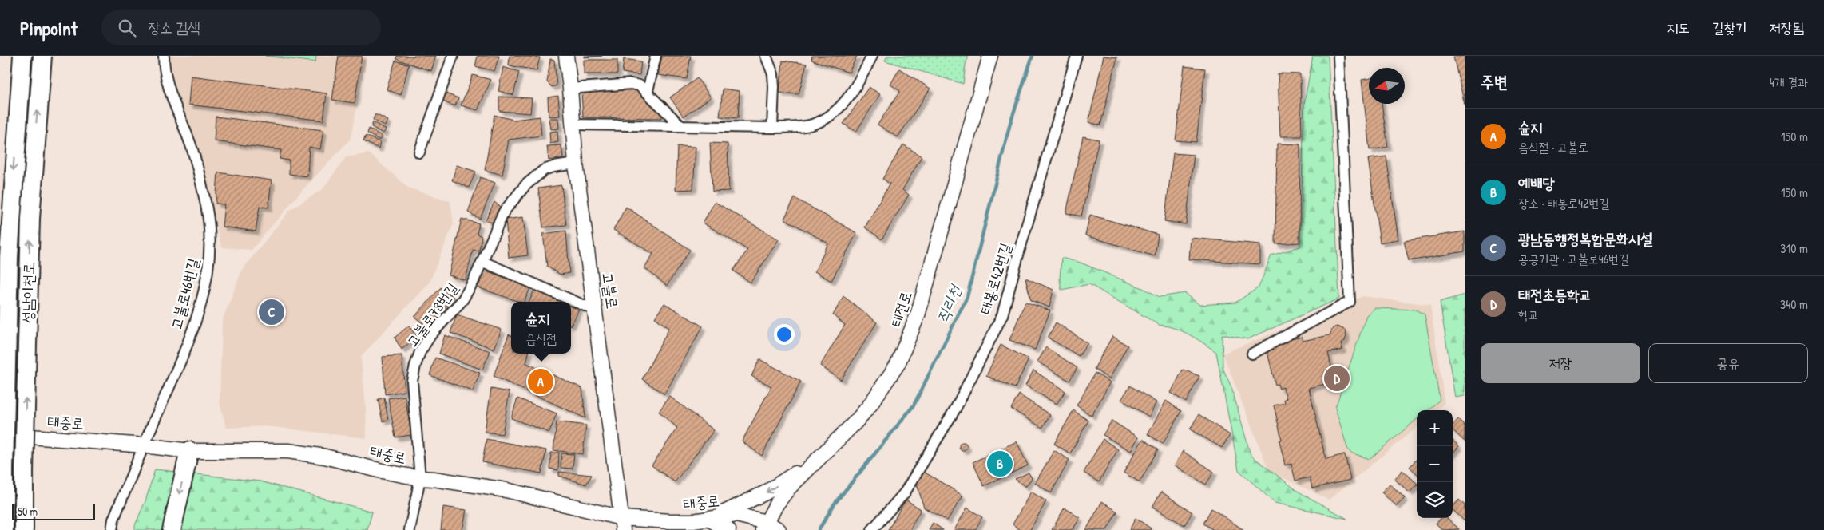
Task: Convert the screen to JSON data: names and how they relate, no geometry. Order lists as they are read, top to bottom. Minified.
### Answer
{"streets":{"highway":["성남이천로"],"street":["태봉로42번길","고불로","고불로46번길","태전로","고불로78번길","태중로"]},"crossings":[["고불로","고불로78번길"],["고불로","태중로"],["고불로46번길","태중로"],["태전로","태중로"],["고불로78번길","태중로"]],"water":["직리천"],"scale_bar":"50 m","north":"left","page":{"header":"Pinpoint","search":"장소 검색","nav":["지도","길찾기","저장됨"],"heading":["주변","4개 결과"],"list":[{"mark":"A","name":"슌지","note":"음식점 · 고불로","value":"150 m"},{"mark":"B","name":"예배당","note":"장소 · 태봉로42번길","value":"150 m"},{"mark":"C","name":"광남동행정복합문화시설","note":"공공기관 · 고불로46번길","value":"310 m"},{"mark":"D","name":"태전초등학교","note":"학교","value":"340 m"}],"pins":["C","D","A","B"],"popup":["슌지","음식점"],"buttons":["저장","공유"],"map_buttons":["+","−"],"scale":"50 m"}}
